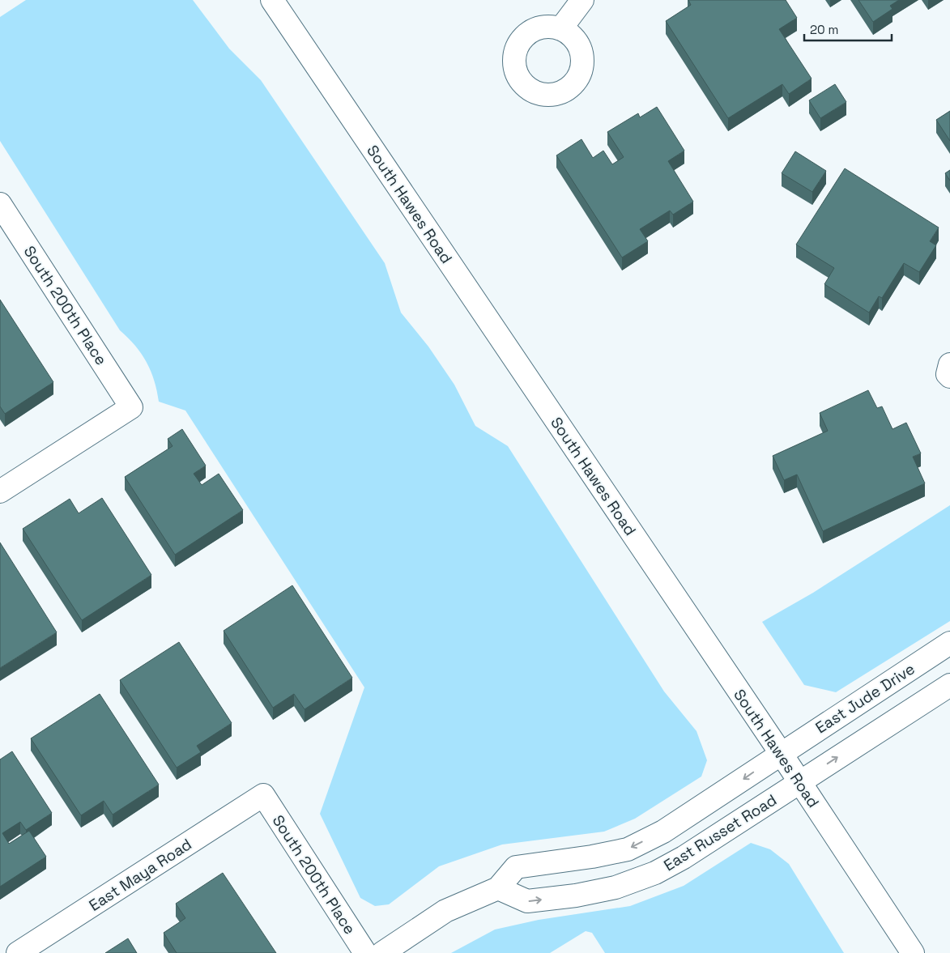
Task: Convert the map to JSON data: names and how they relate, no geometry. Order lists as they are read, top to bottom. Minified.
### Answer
{"streets":{"street":["South Hawes Road","South 200th Place","East Jude Drive","East Russet Road","East Maya Road"]},"crossings":[["South Hawes Road","East Jude Drive"],["South Hawes Road","East Russet Road"],["South 200th Place","East Maya Road"],["East Jude Drive","East Russet Road"]],"scale_bar":"20 m"}
